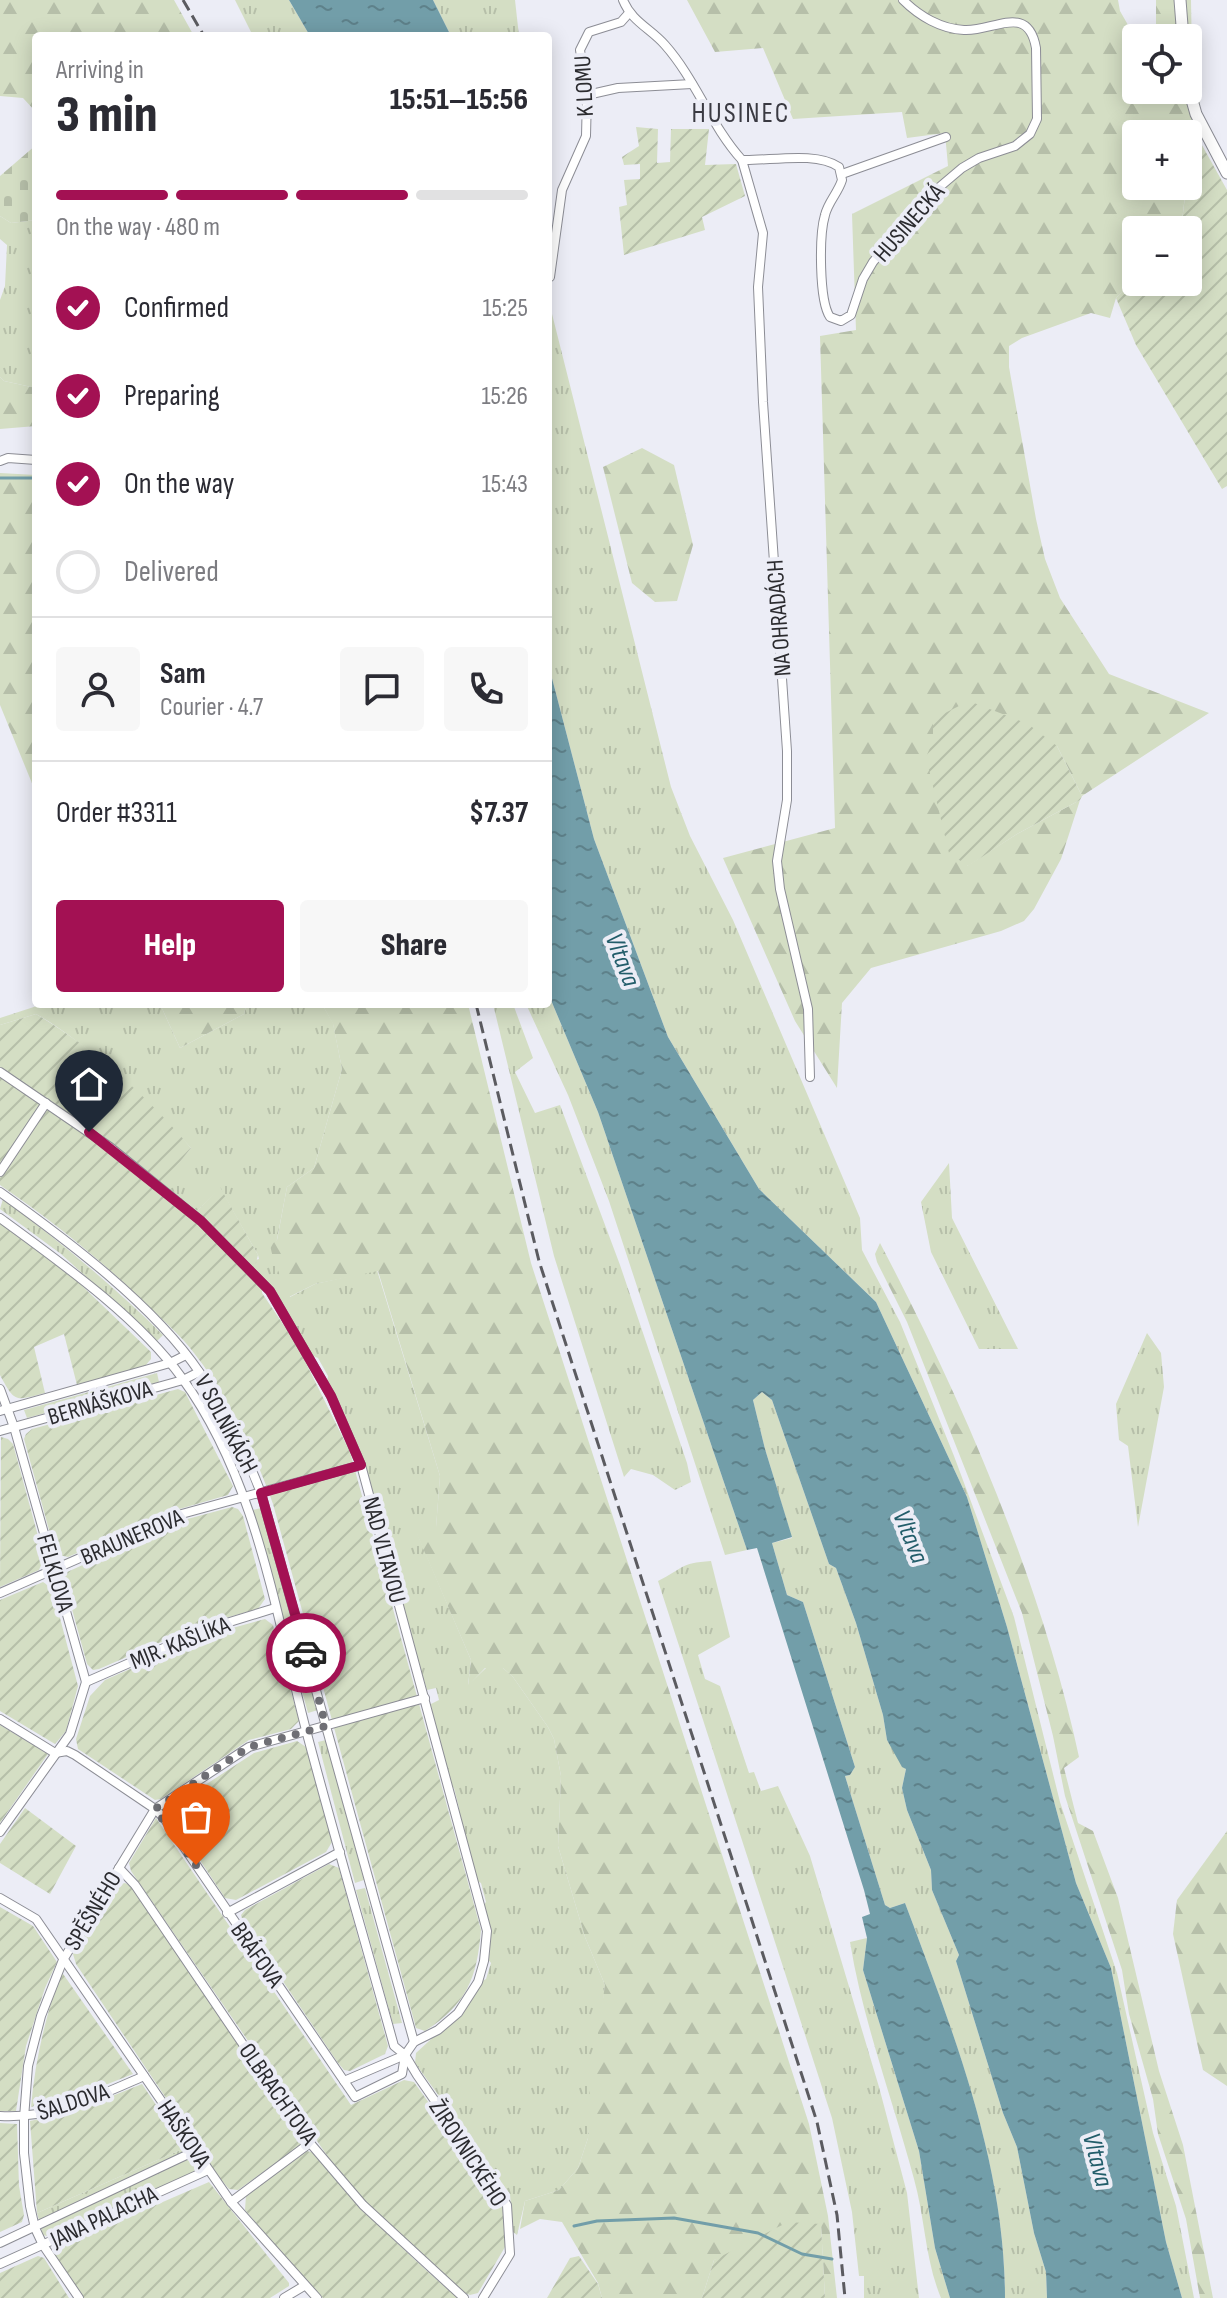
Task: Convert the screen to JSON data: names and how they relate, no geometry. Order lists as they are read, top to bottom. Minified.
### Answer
{"streets":{"street":["K LOMU","HUSINECKÁ","NA OHRADÁCH","BERNÁŠKOVA","V SOLNÍKÁCH","BRAUNEROVA","NAD VLTAVOU","FELKLOVA","MJR. KAŠLÍKA","SPĚŠNÉHO","BRÁFOVA","OLBRACHTOVA","ŠALDOVA","HAŠKOVA","ŽIROVNICKÉHO","JANA PALACHA"]},"crossings":[["BERNÁŠKOVA","V SOLNÍKÁCH"],["BERNÁŠKOVA","FELKLOVA"],["V SOLNÍKÁCH","BRAUNEROVA"],["V SOLNÍKÁCH","NAD VLTAVOU"],["V SOLNÍKÁCH","MJR. KAŠLÍKA"],["V SOLNÍKÁCH","SPĚŠNÉHO"],["V SOLNÍKÁCH","ŽIROVNICKÉHO"],["BRAUNEROVA","NAD VLTAVOU"],["BRAUNEROVA","FELKLOVA"],["NAD VLTAVOU","SPĚŠNÉHO"],["FELKLOVA","MJR. KAŠLÍKA"],["SPĚŠNÉHO","BRÁFOVA"],["SPĚŠNÉHO","OLBRACHTOVA"],["SPĚŠNÉHO","ŠALDOVA"],["SPĚŠNÉHO","HAŠKOVA"],["SPĚŠNÉHO","JANA PALACHA"],["ŠALDOVA","HAŠKOVA"],["HAŠKOVA","JANA PALACHA"]],"districts":["HUSINEC"],"water":["Vltava"],"page":{"map_buttons":["+","−"],"heading":["3 min","Arriving in","15:51–15:56"],"panel":["Sam","Courier · 4.7","Order #3311","$7.37"],"bar":"On the way · 480 m","list":[["Confirmed","15:25"],["Preparing","15:26"],["On the way","15:43"],"Delivered"],"buttons":["Help","Share"]}}
